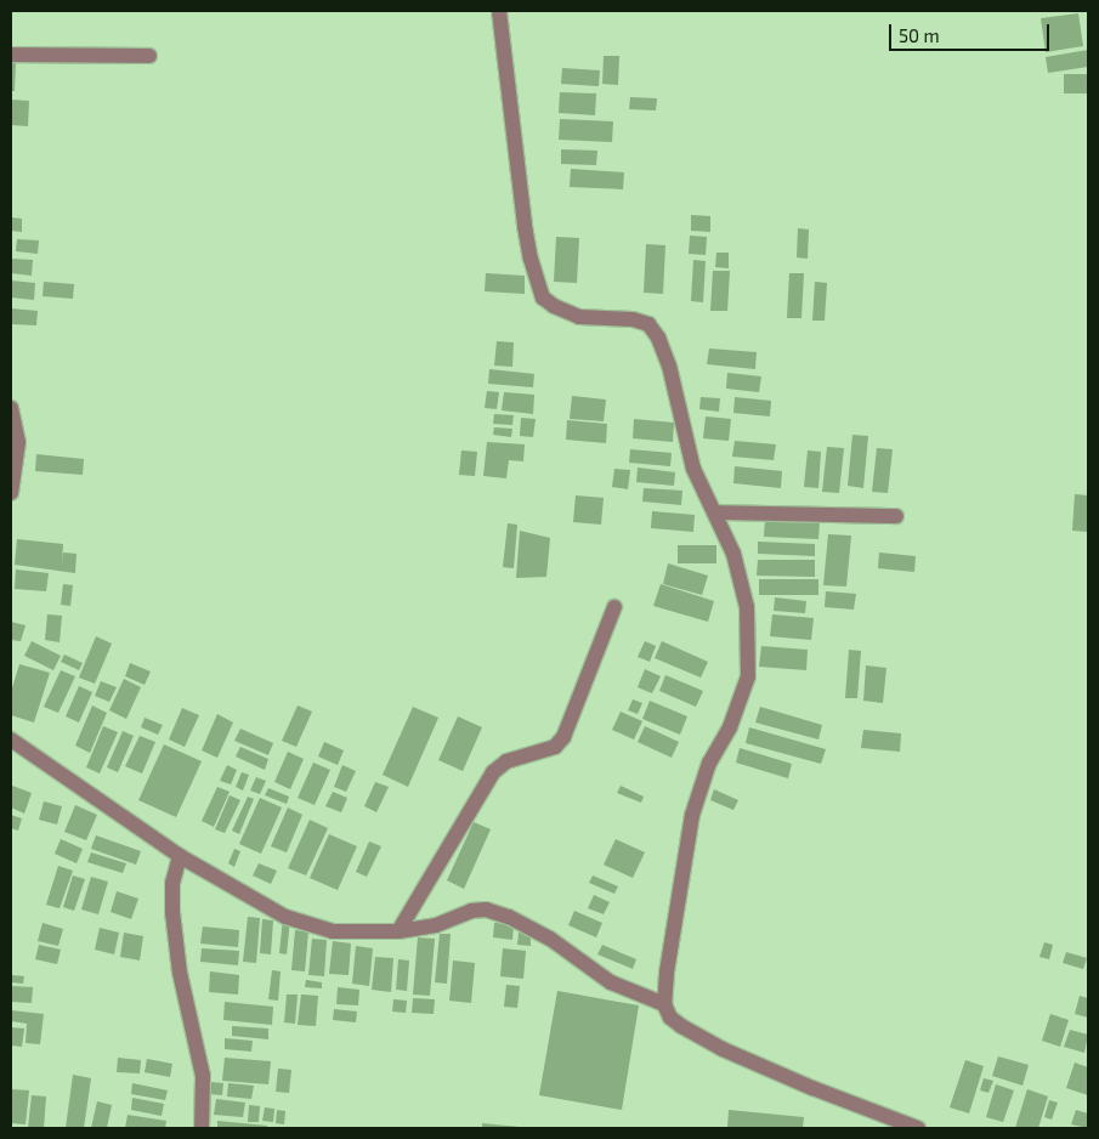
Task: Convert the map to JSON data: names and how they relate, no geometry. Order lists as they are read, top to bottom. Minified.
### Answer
{"scale_bar":"50 m"}
